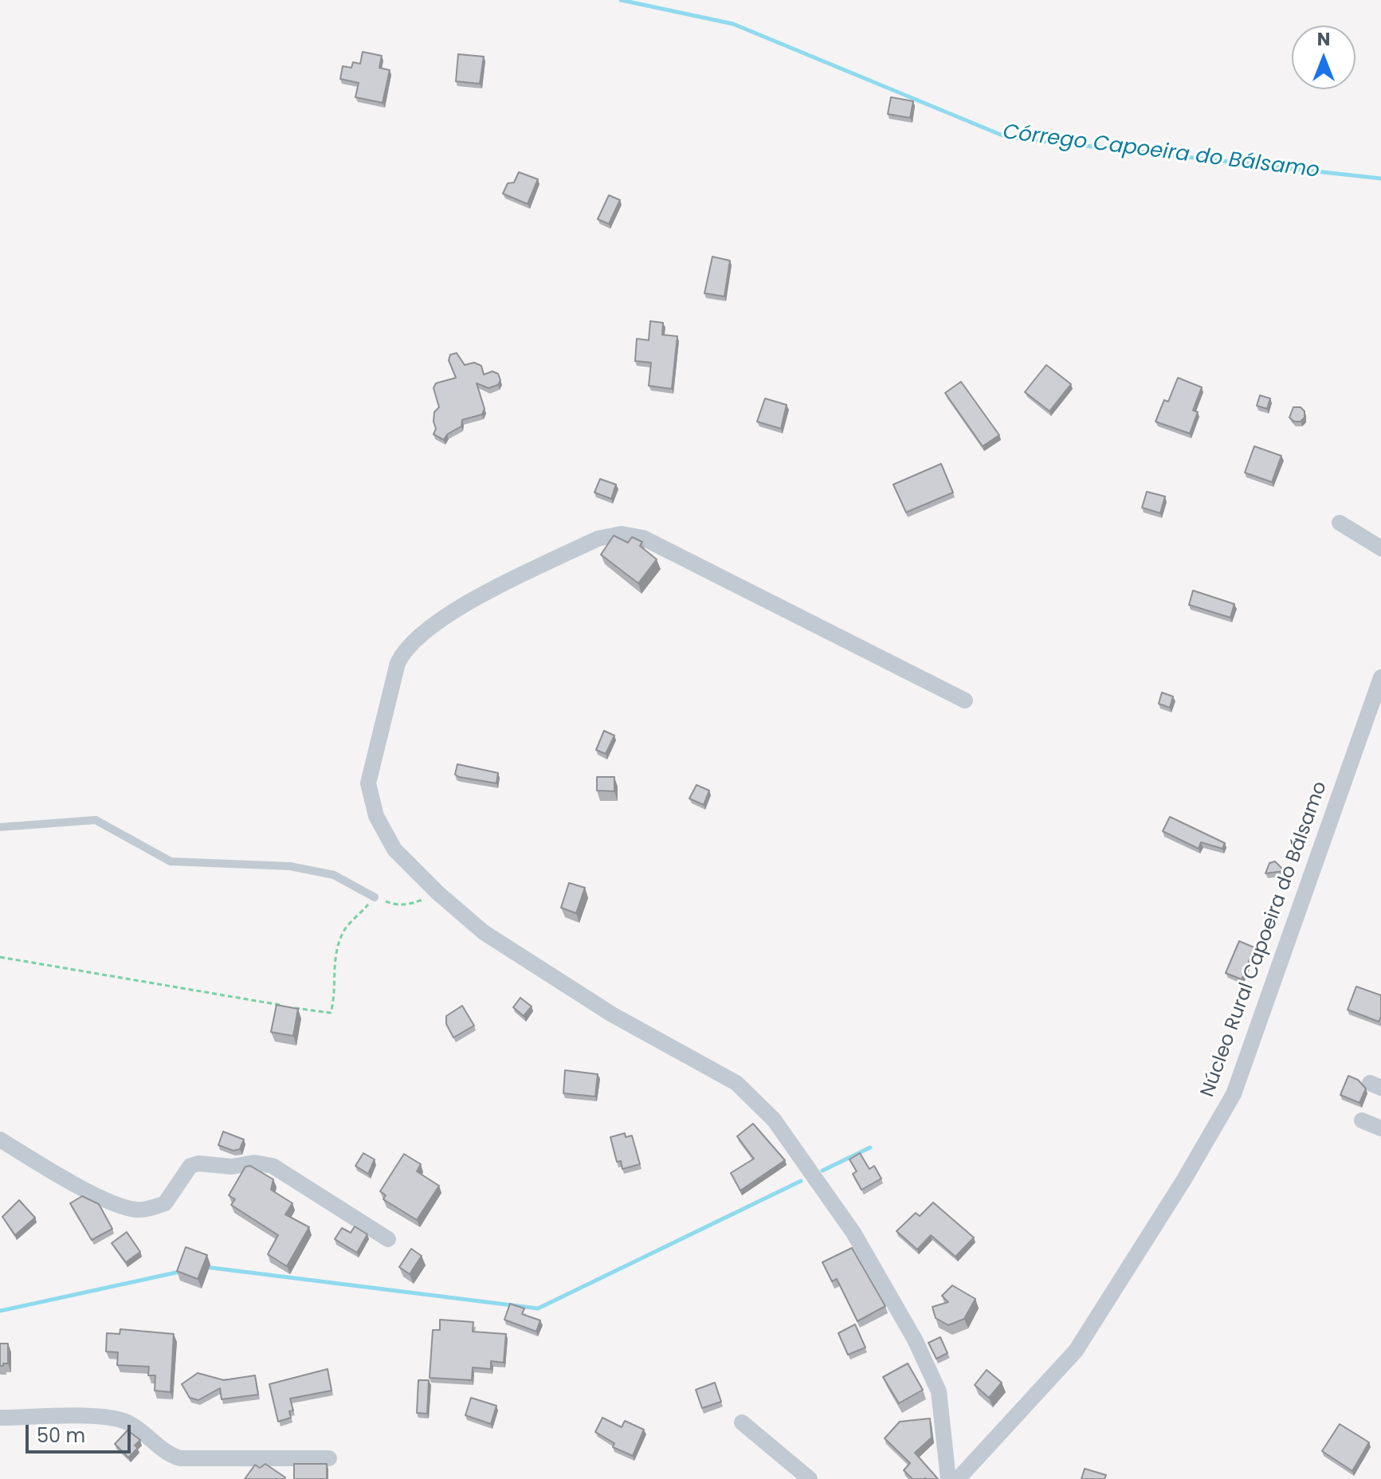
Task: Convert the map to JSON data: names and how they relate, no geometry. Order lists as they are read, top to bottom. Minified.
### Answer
{"streets":{"street":["Núcleo Rural Capoeira do Bálsamo"]},"water":["Córrego Capoeira do Bálsamo"],"scale_bar":"50 m","north":"top"}
